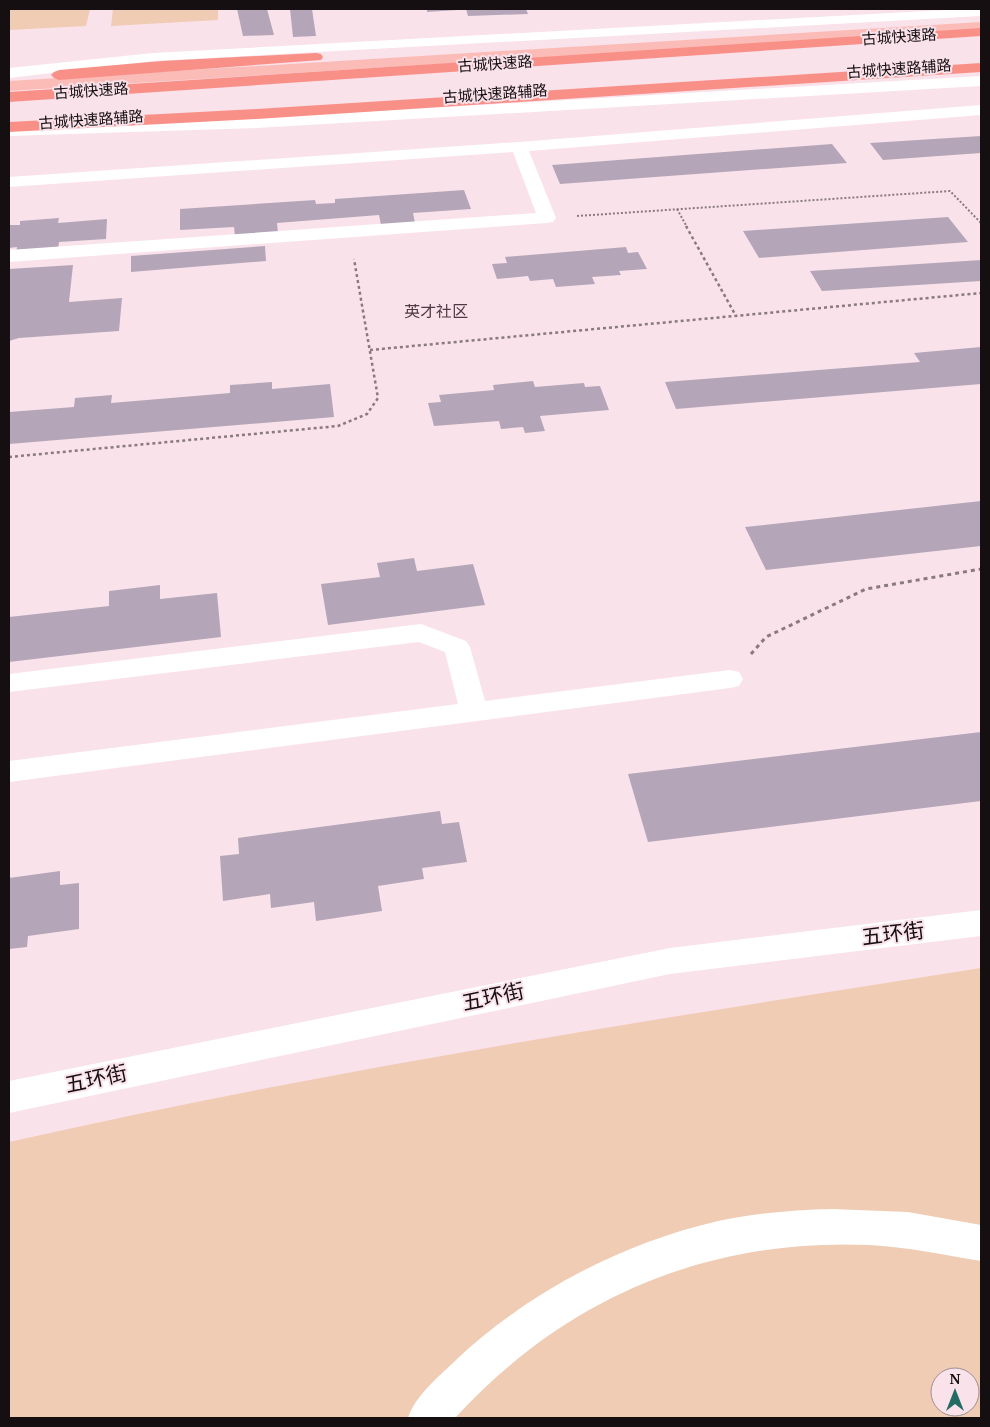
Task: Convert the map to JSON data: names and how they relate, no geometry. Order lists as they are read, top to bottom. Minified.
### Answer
{"streets":{"highway":["古城快速路"],"main road":["古城快速路辅路"],"street":["五环街"]},"districts":["英才社区"],"north":"top"}
